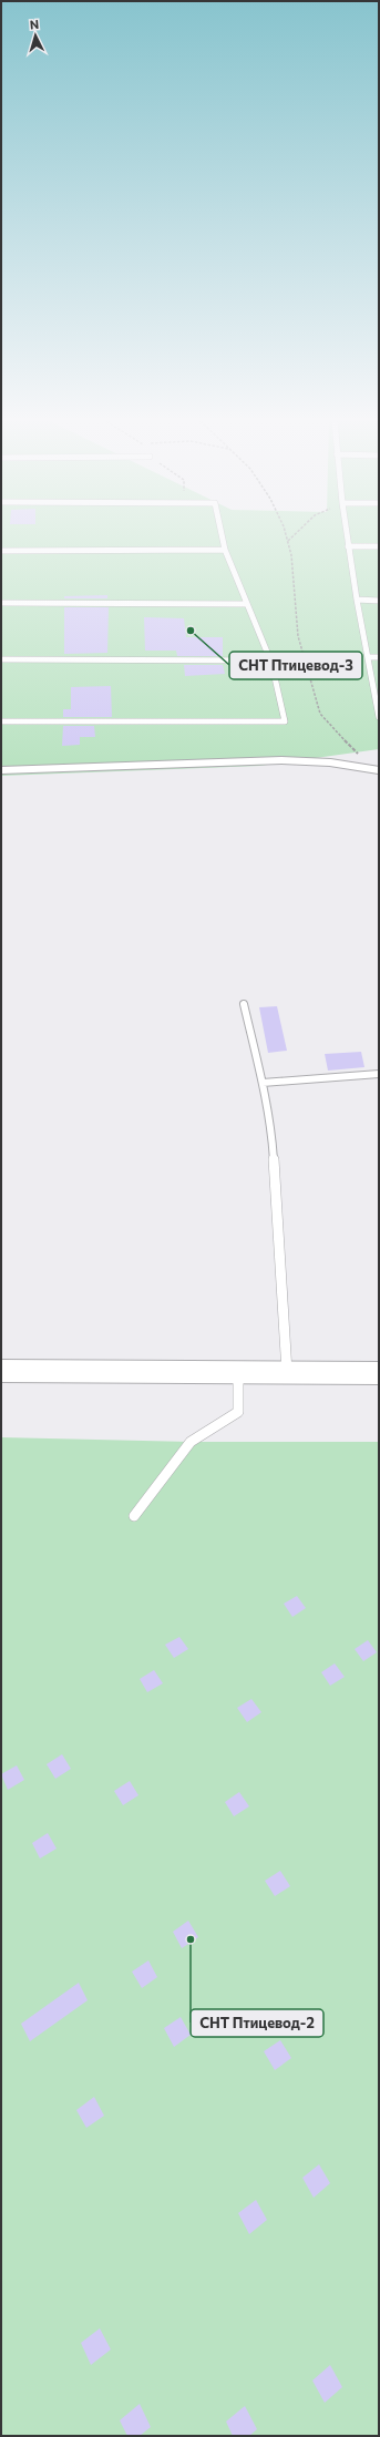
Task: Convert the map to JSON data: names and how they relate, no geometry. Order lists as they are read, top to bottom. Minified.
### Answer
{"places":["СНТ Птицевод-3","СНТ Птицевод-2"],"north":"top"}
